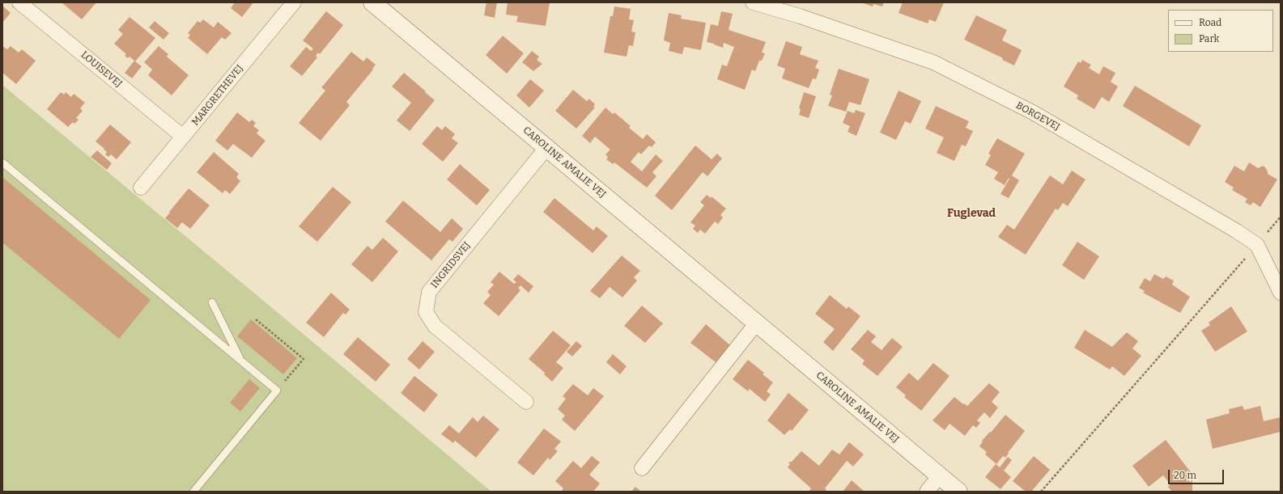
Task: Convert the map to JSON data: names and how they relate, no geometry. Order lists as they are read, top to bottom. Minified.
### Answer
{"streets":{"street":["LOUISEVEJ","MARGRETHEVEJ","BORGEVEJ","CAROLINE AMALIE VEJ","INGRIDSVEJ"]},"crossings":[["LOUISEVEJ","MARGRETHEVEJ"],["CAROLINE AMALIE VEJ","INGRIDSVEJ"]],"districts":["Fuglevad"],"legend":["Road","Park"],"scale_bar":"20 m"}
